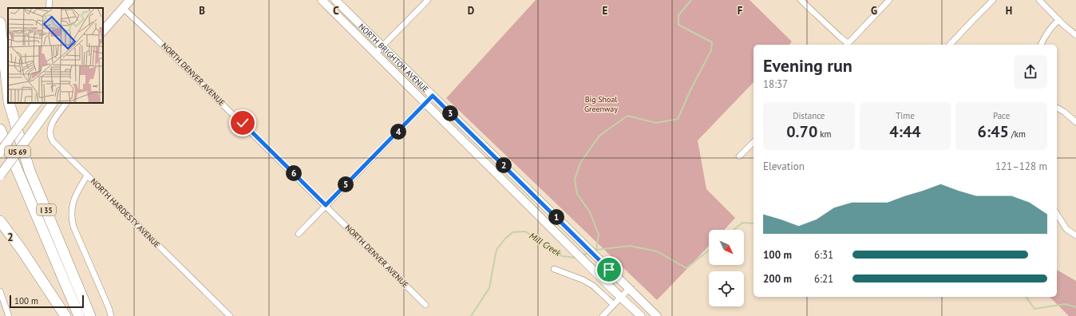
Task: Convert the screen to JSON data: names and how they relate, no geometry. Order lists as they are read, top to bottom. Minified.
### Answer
{"streets":{"highway":["I 35"],"main road":["NORTH BRIGHTON AVENUE","US 69"],"street":["NORTH DENVER AVENUE","NORTH HARDESTY AVENUE"]},"water":["Mill Creek"],"parks":["Big Shoal Greenway"],"scale_bar":"100 m","north":"bottom right","page":{"heading":["Evening run","18:37"],"stats":[["Distance","0.70 km"],["Time","4:44"],["Pace","6:45 /km"]],"pins":["3","4","2","6","5","1"],"chart":["Elevation","121–128 m"],"list":[{"name":"100 m","note":"6:31"},{"name":"200 m","note":"6:21"}],"scale":"100 m"},"grid":{"columns":["B","C","D","E","F","G","H"],"rows":["2"]}}
